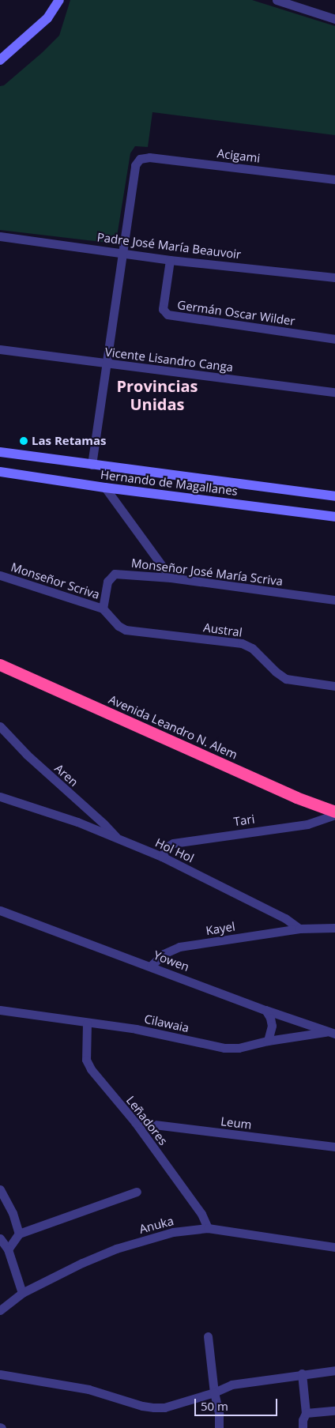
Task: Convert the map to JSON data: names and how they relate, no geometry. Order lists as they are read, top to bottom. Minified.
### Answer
{"streets":{"highway":["Avenida Leandro N. Alem"],"main road":["Hernando de Magallanes"],"street":["Acigami","Padre José María Beauvoir","Germán Oscar Wilder","Vicente Lisandro Canga","Monseñor José María Scriva","Monseñor Scriva","Austral","Aren","Tari","Hol Hol","Kayel","Yowen","Cilawaia","Leñadores","Leum","Anuka"]},"crossings":[["Acigami","Padre José María Beauvoir"],["Padre José María Beauvoir","Germán Oscar Wilder"],["Monseñor José María Scriva","Monseñor Scriva"],["Monseñor José María Scriva","Austral"],["Monseñor Scriva","Austral"],["Avenida Leandro N. Alem","Tari"],["Aren","Hol Hol"],["Tari","Hol Hol"],["Hol Hol","Kayel"],["Kayel","Yowen"],["Yowen","Cilawaia"],["Cilawaia","Leñadores"],["Leñadores","Leum"],["Leñadores","Anuka"]],"districts":["Provincias Unidas"],"places":["Las Retamas"],"scale_bar":"50 m"}
